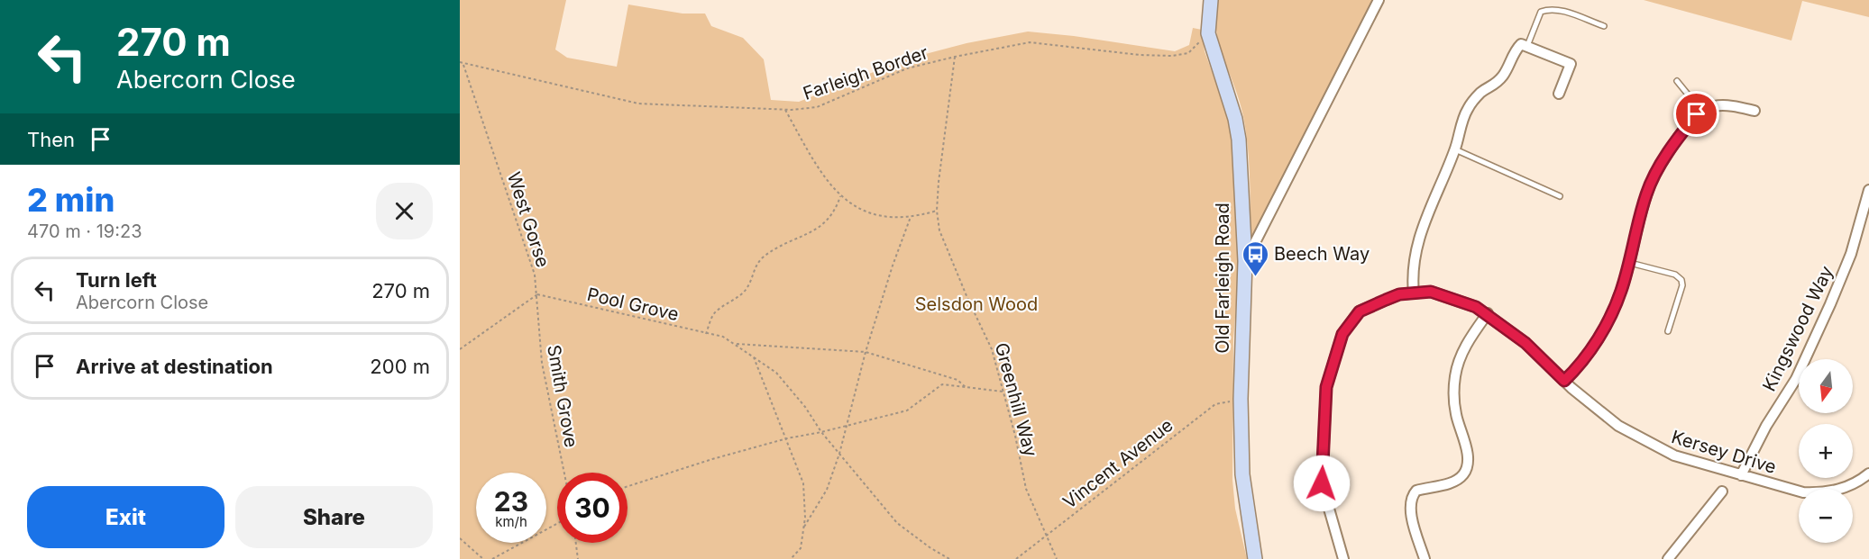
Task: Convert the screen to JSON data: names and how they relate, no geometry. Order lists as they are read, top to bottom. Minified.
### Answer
{"streets":{"street":["Old Farleigh Road","Kingswood Way","Kersey Drive"],"path":["Farleigh Border","West Gorse","Pool Grove","Smith Grove","Greenhill Way","Vincent Avenue"]},"crossings":[["Farleigh Border","West Gorse"],["Farleigh Border","Old Farleigh Road"],["Farleigh Border","Greenhill Way"],["West Gorse","Pool Grove"],["West Gorse","Smith Grove"],["Old Farleigh Road","Vincent Avenue"],["Pool Grove","Smith Grove"],["Kingswood Way","Kersey Drive"],["Greenhill Way","Vincent Avenue"]],"parks":["Selsdon Wood"],"places":{"bus stop":["Beech Way"]},"north":"bottom","page":{"turn":["270 m","Abercorn Close"],"then":"Then","heading":["2 min","470 m · 19:23"],"list":[{"name":"Turn left","note":"Abercorn Close","value":"270 m"},{"name":"Arrive at destination","value":"200 m"}],"map_buttons":["+","−"],"speed":"23 km/h","limit":"30","buttons":["Exit","Share"]}}
